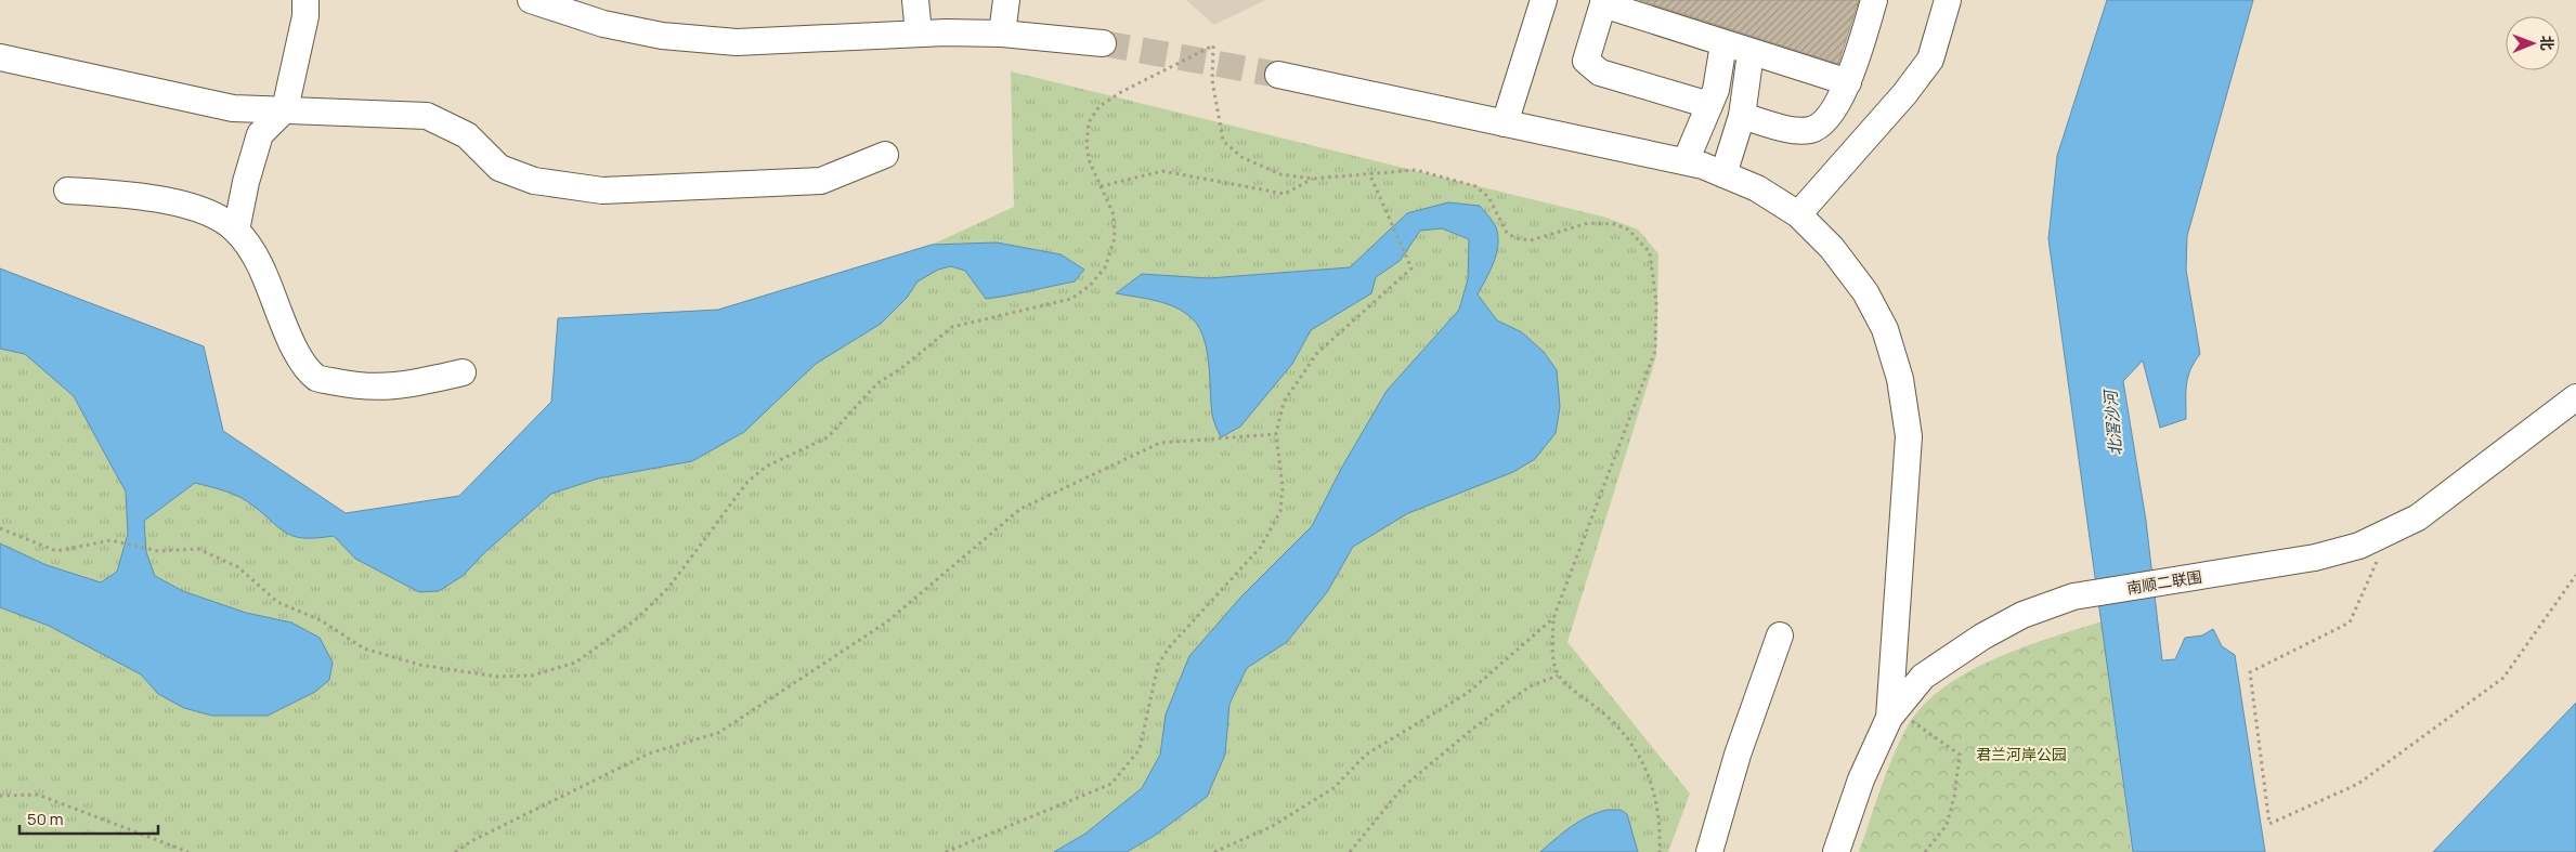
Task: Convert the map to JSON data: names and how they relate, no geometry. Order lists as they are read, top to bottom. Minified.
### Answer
{"streets":{"street":["南顺二联围"]},"water":["北滘沙河"],"parks":["君兰河岸公园"],"scale_bar":"50 m","north":"right"}
